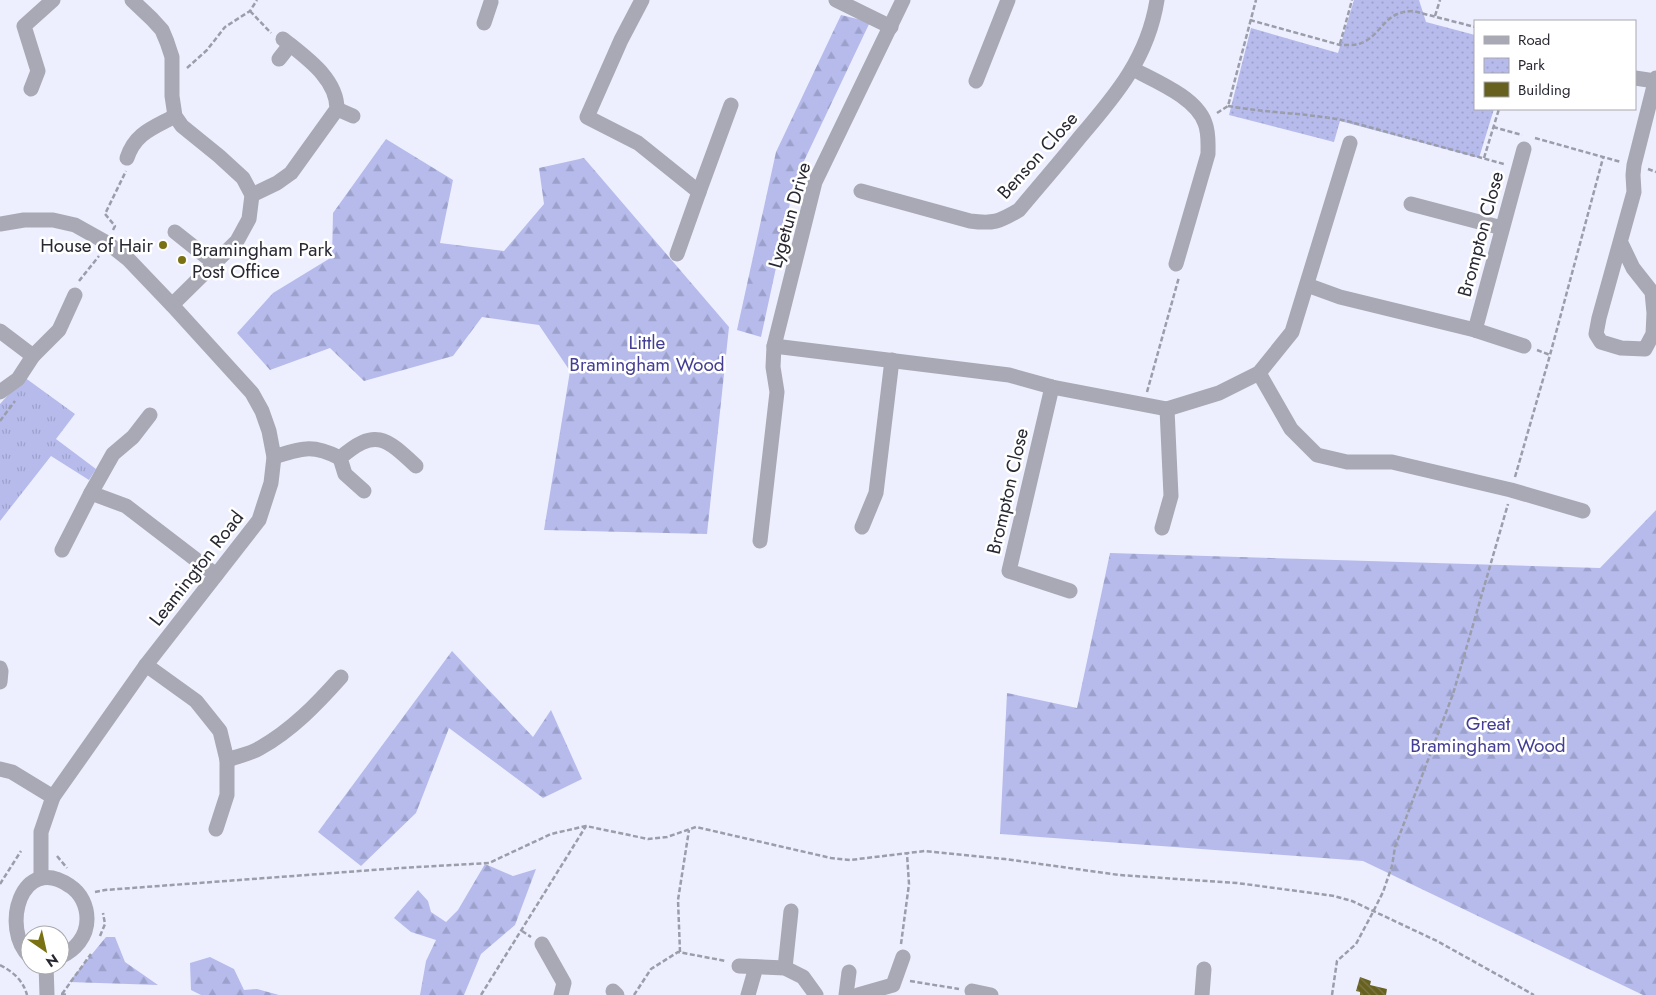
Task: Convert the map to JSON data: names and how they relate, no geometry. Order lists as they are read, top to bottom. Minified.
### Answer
{"streets":{"street":["Benson Close","Lygetun Drive","Brompton Close","Leamington Road"]},"parks":["Little Bramingham Wood","Great Bramingham Wood"],"places":["House of Hair","Bramingham Park Post Office"],"legend":["Road","Park","Building"],"north":"bottom right"}
